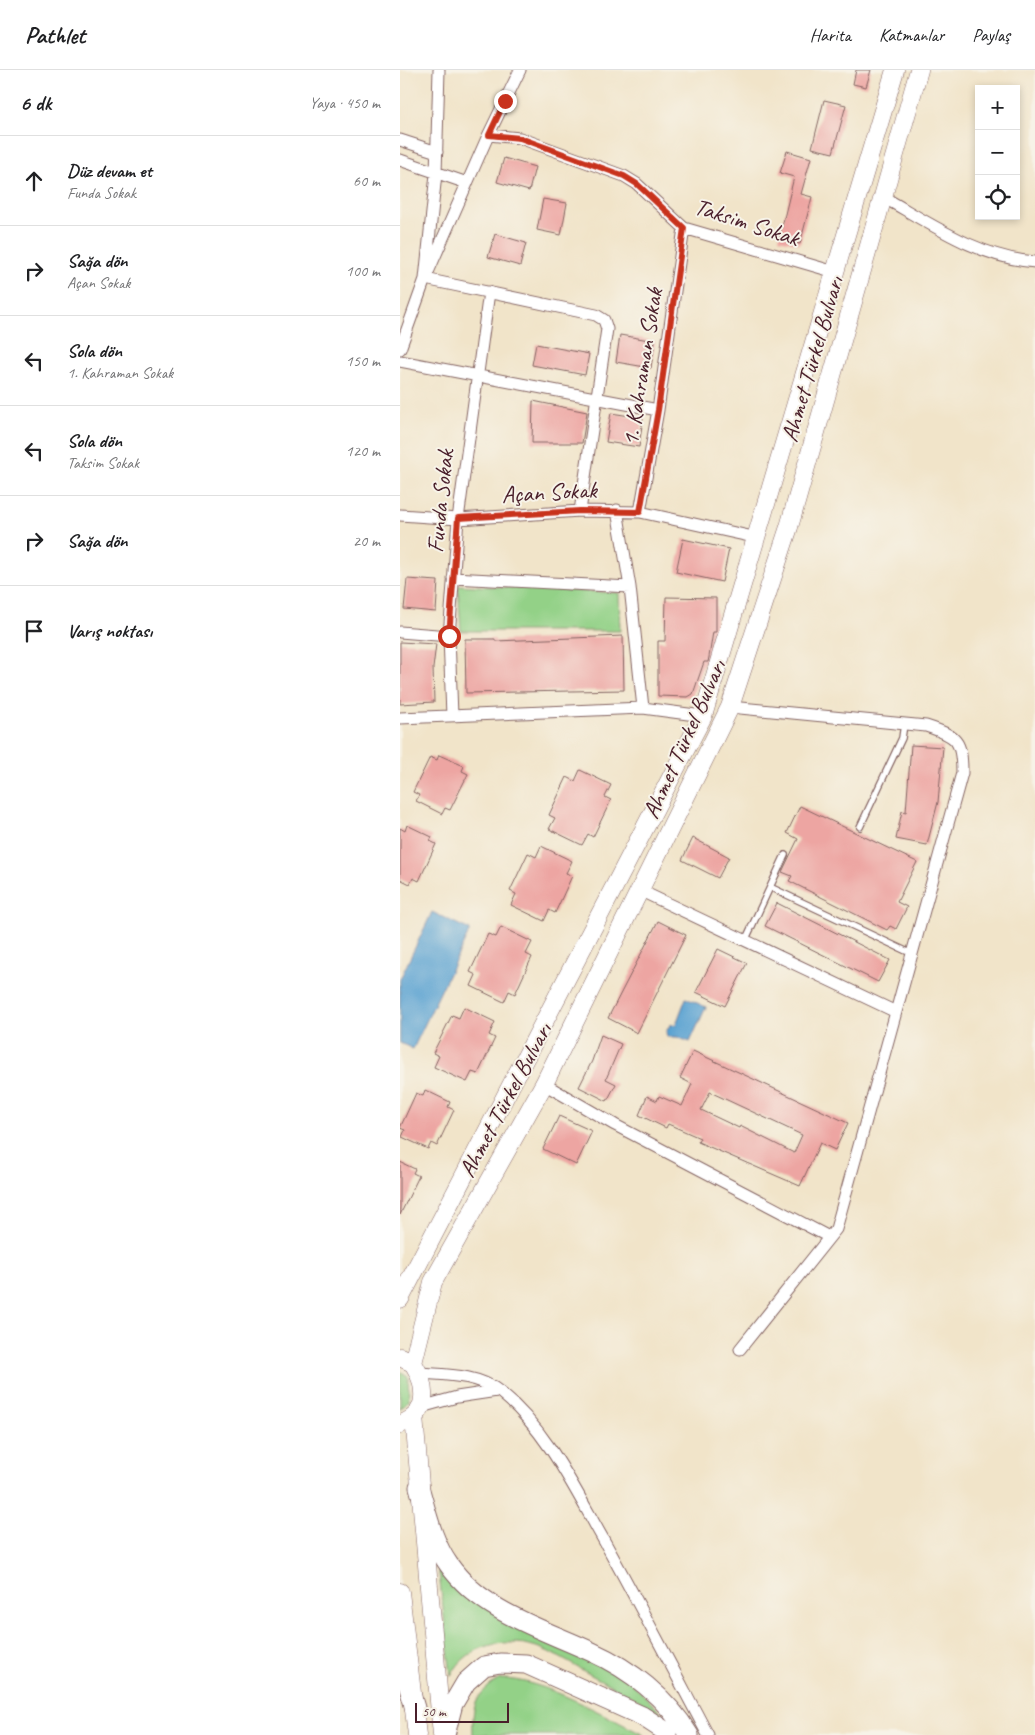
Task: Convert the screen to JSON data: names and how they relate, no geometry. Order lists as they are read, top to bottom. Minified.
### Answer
{"streets":{"main road":["Ahmet Türkel Bulvarı"],"street":["Taksim Sokak","1. Kahraman Sokak","Açan Sokak","Funda Sokak"]},"crossings":[["Taksim Sokak","Ahmet Türkel Bulvarı"],["Taksim Sokak","1. Kahraman Sokak"],["Ahmet Türkel Bulvarı","Açan Sokak"],["1. Kahraman Sokak","Açan Sokak"],["Açan Sokak","Funda Sokak"]],"scale_bar":"50 m","page":{"header":"Pathlet","nav":["Harita","Katmanlar","Paylaş"],"heading":["6 dk","Yaya · 450 m"],"map_buttons":["+","−"],"list":[["Düz devam et","Funda Sokak","60 m"],["Sağa dön","Açan Sokak","100 m"],["Sola dön","1. Kahraman Sokak","150 m"],["Sola dön","Taksim Sokak","120 m"],["Sağa dön","20 m"],"Varış noktası"],"scale":"50 m"}}
